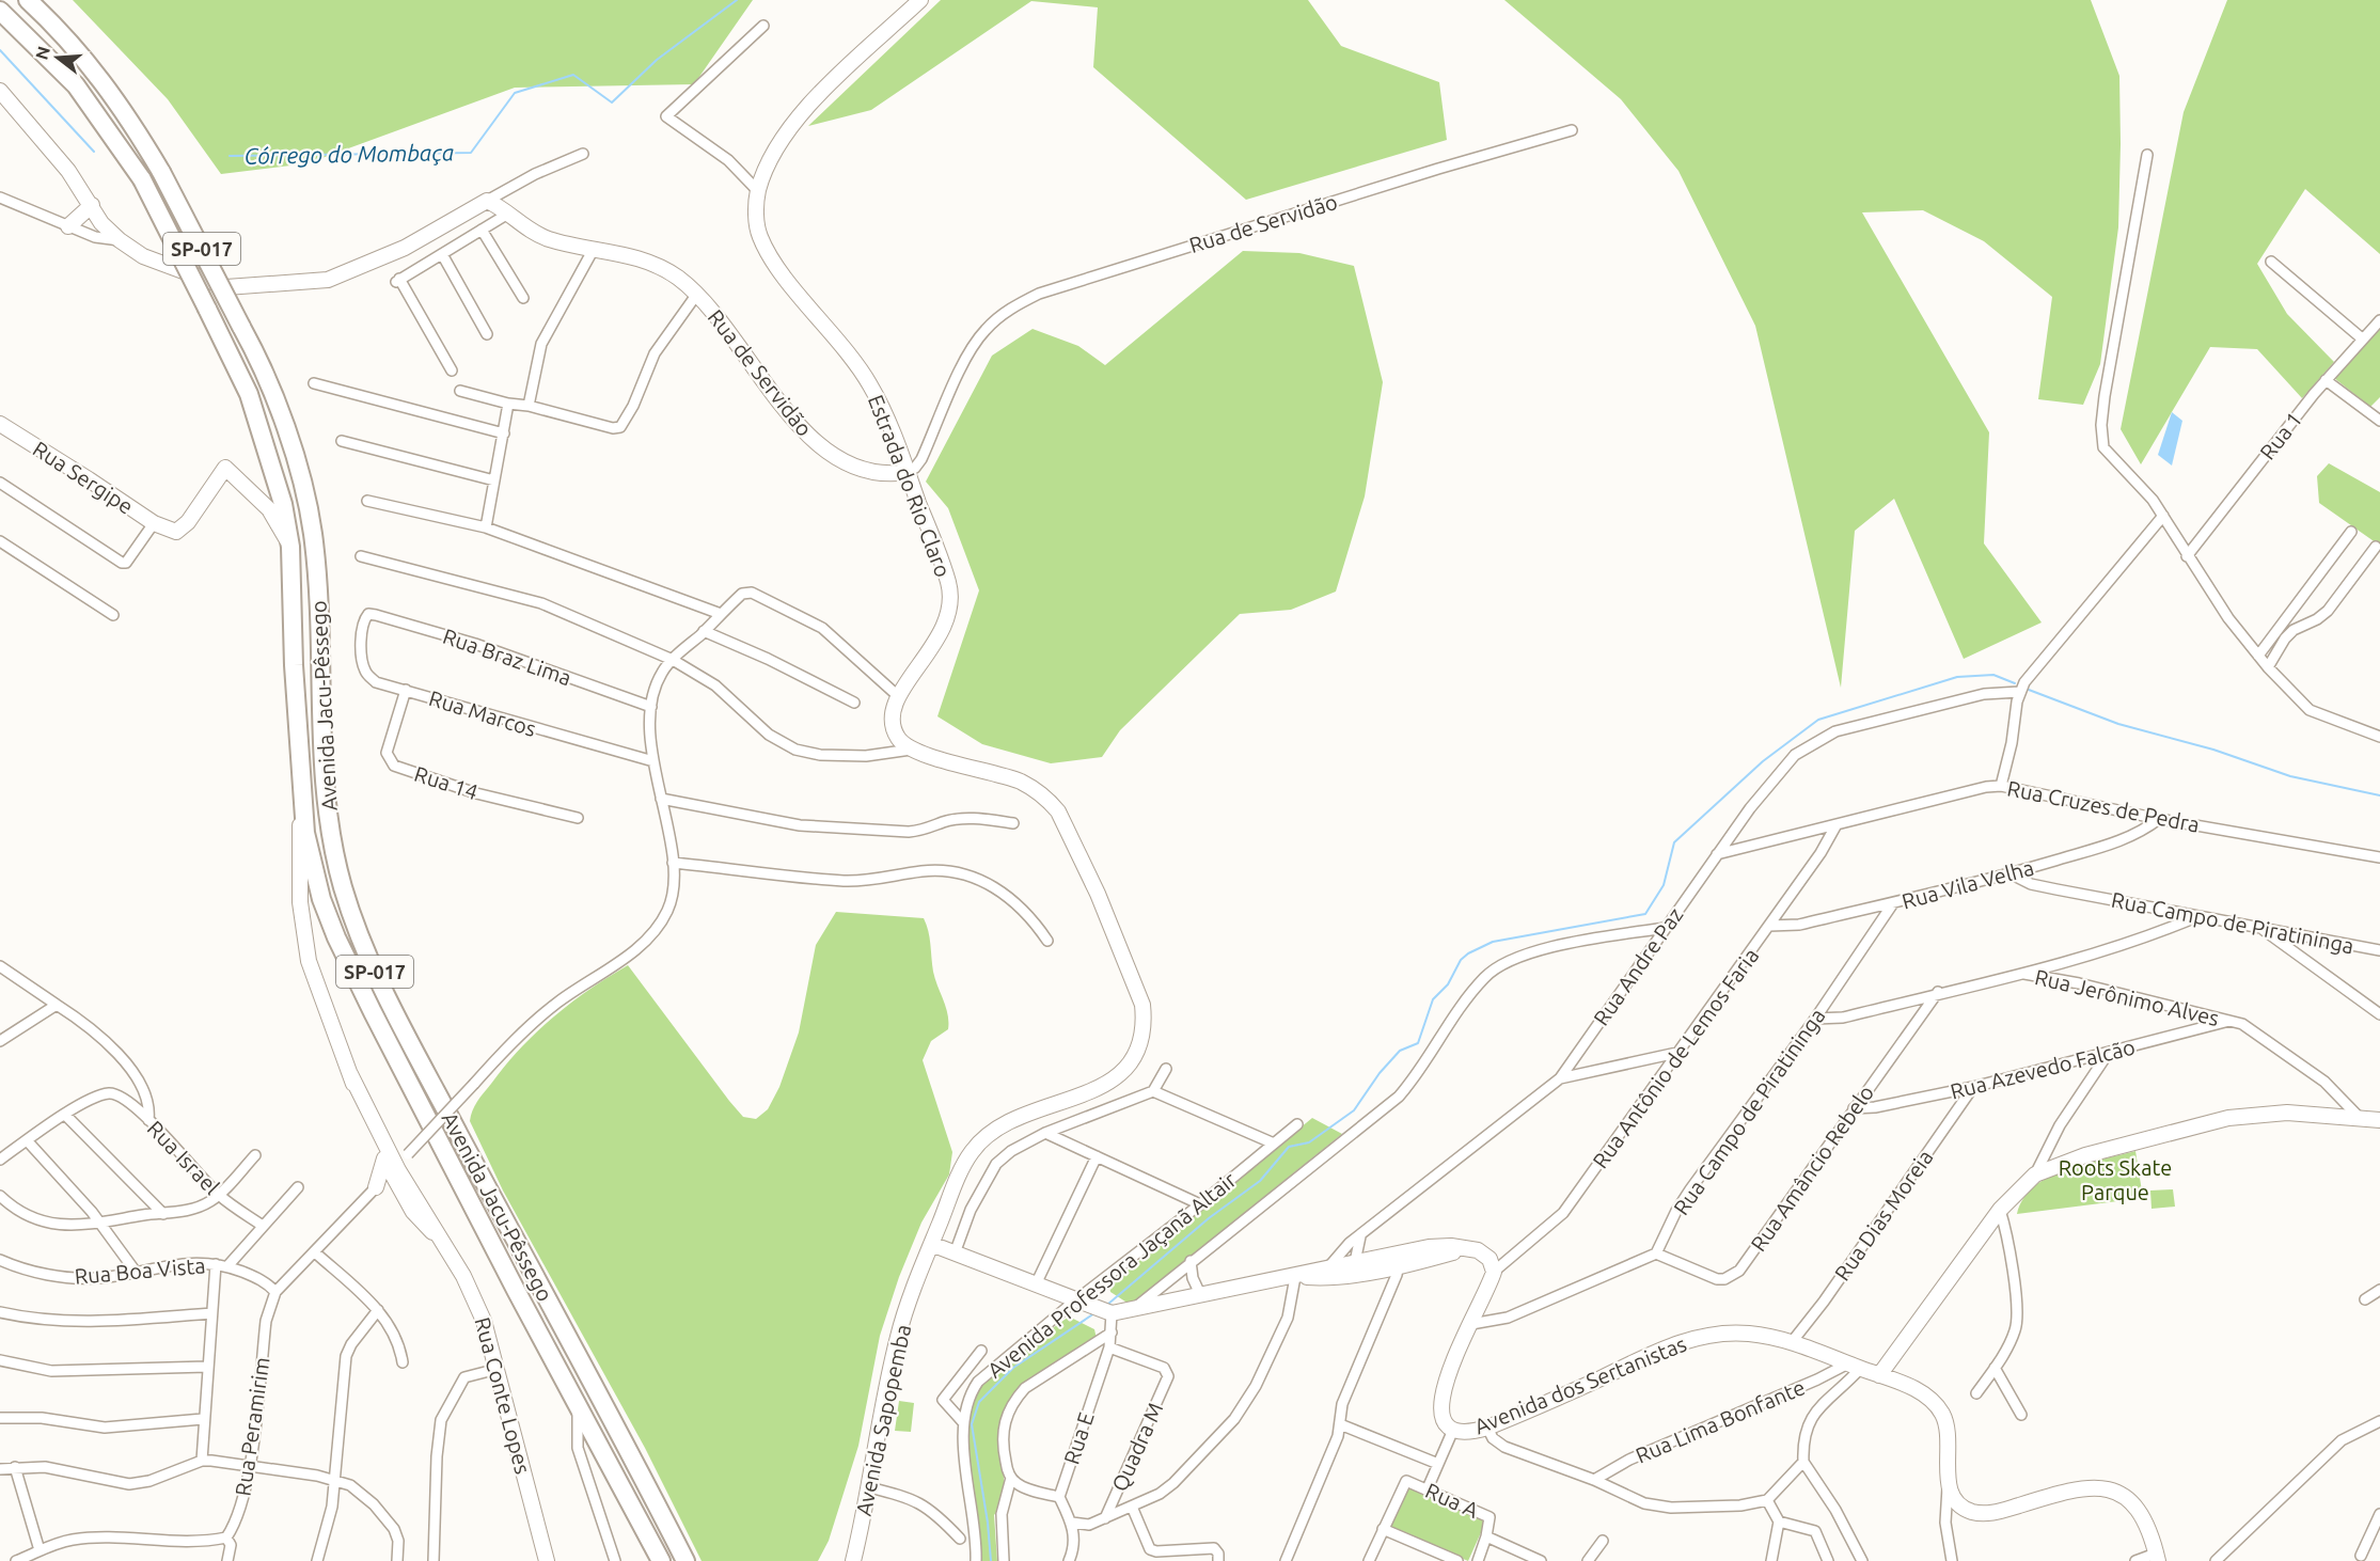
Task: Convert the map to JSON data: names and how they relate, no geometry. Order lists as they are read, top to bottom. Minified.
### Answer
{"streets":{"highway":["SP-017","Avenida Jacu-Pêssego"],"main road":["Rua de Servidão","Rua Sergipe","Estrada do Rio Claro","Avenida dos Sertanistas","Rua Conte Lopes","Avenida Sapopemba"],"street":["Rua 1","Rua Braz Lima","Rua Marcos","Rua 14","Rua Cruzes de Pedra","Rua Vila Velha","Rua Campo de Piratininga","Rua Andre Paz","Rua Jerônimo Alves","Rua Antônio de Lemos Faria","Rua Azevedo Falcão","Rua Israel","Rua Amâncio Rebelo","Rua Dias Moreia","Rua Boa Vista","Avenida Professora Jaçanã Altair","Rua Lima Bonfante","Rua Peramirim","Rua E","Quadra M","Rua A"]},"crossings":[["Rua de Servidão","Estrada do Rio Claro"],["Rua Braz Lima","Rua Marcos"],["Rua Marcos","Rua 14"],["Rua Cruzes de Pedra","Rua Vila Velha"],["Rua Cruzes de Pedra","Rua Andre Paz"],["Rua Cruzes de Pedra","Rua Antônio de Lemos Faria"],["Rua Vila Velha","Rua Campo de Piratininga"],["Rua Vila Velha","Rua Antônio de Lemos Faria"],["Rua Campo de Piratininga","Rua Jerônimo Alves"],["Rua Campo de Piratininga","Rua Amâncio Rebelo"],["Rua Andre Paz","Avenida Professora Jaçanã Altair"],["Rua Jerônimo Alves","Rua Azevedo Falcão"],["Rua Jerônimo Alves","Rua Amâncio Rebelo"],["Rua Antônio de Lemos Faria","Avenida dos Sertanistas"],["Rua Azevedo Falcão","Rua Amâncio Rebelo"],["Rua Azevedo Falcão","Rua Dias Moreia"],["Rua Dias Moreia","Avenida dos Sertanistas"],["Rua Boa Vista","Rua Peramirim"],["Avenida dos Sertanistas","Rua Lima Bonfante"],["Rua E","Quadra M"]],"water":["Córrego do Mombaça"],"parks":["Roots Skate Parque"],"north":"left"}
